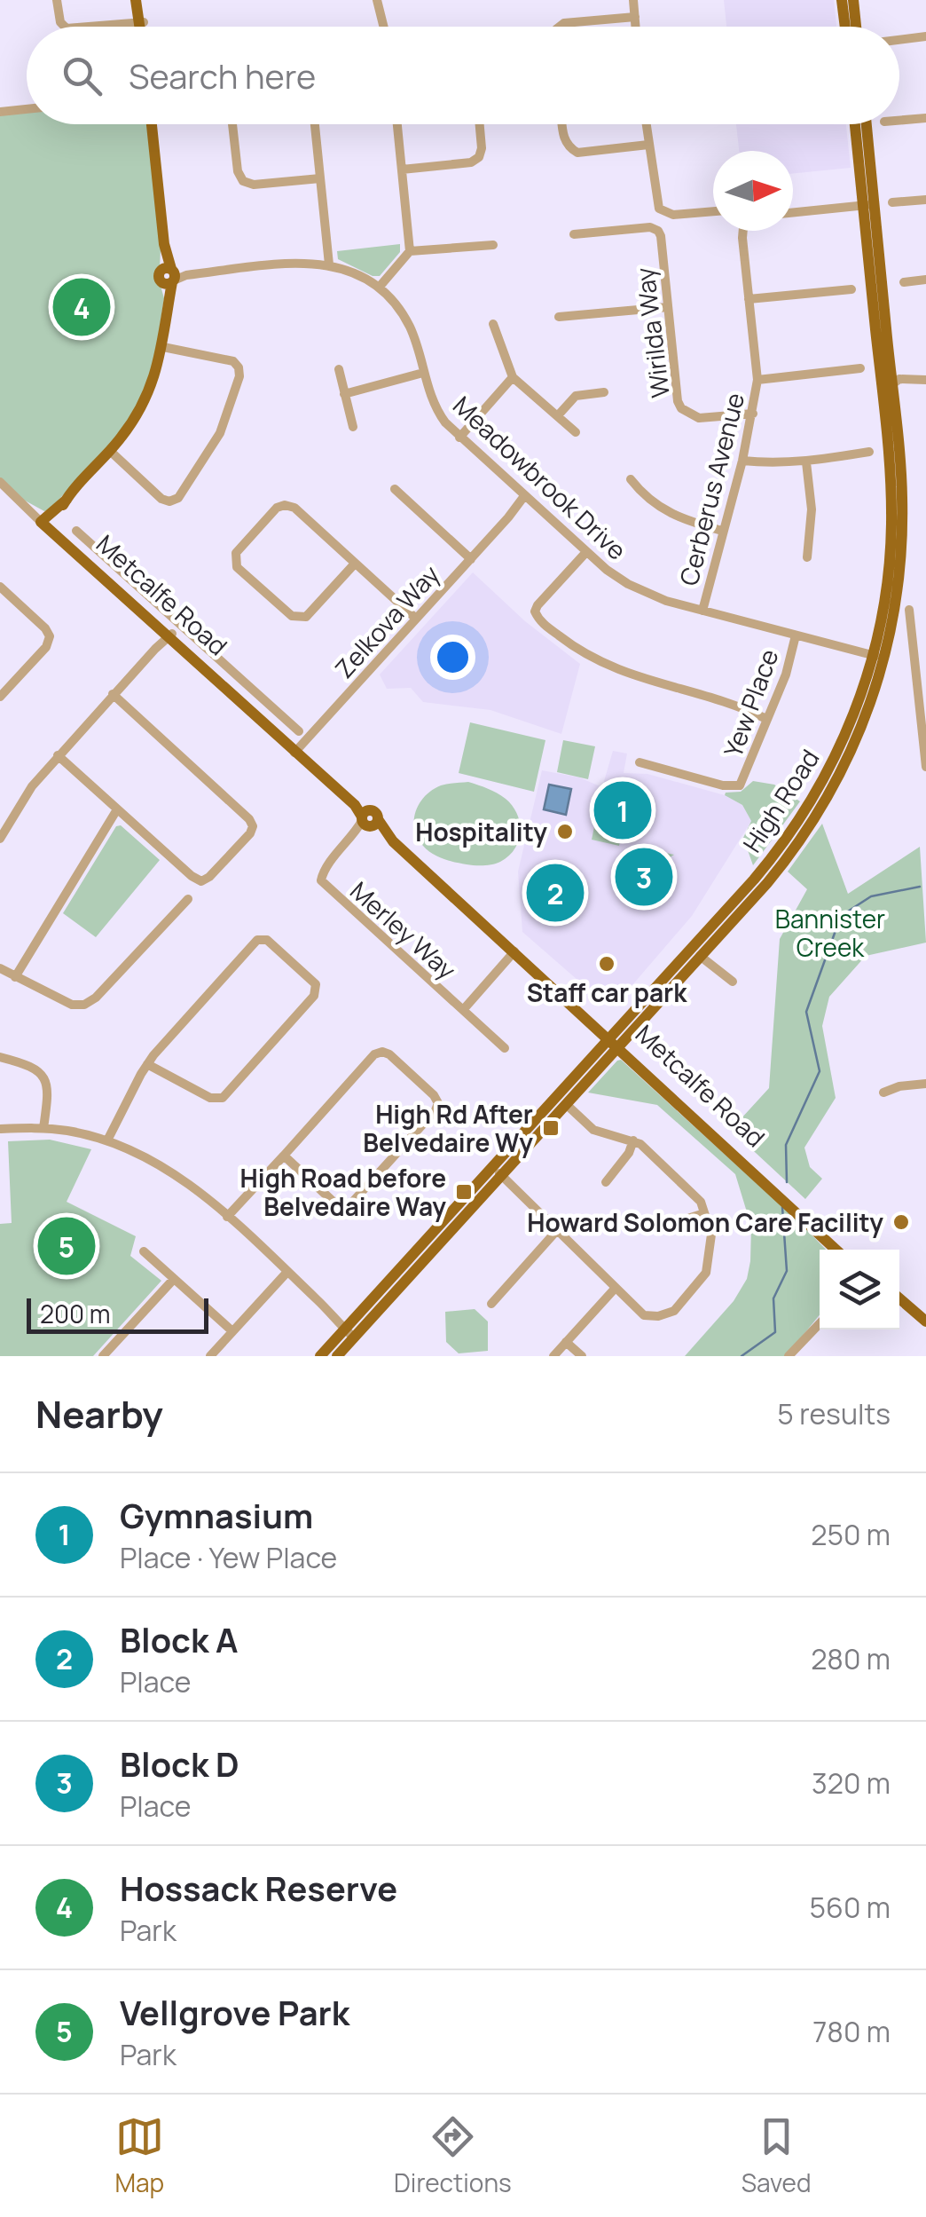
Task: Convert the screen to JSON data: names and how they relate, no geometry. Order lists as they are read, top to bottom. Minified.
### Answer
{"streets":{"main road":["Metcalfe Road","High Road"],"street":["Wirilda Way","Meadowbrook Drive","Cerberus Avenue","Zelkova Way","Yew Place","Merley Way"]},"crossings":[["Wirilda Way","Cerberus Avenue"],["Meadowbrook Drive","Cerberus Avenue"],["Meadowbrook Drive","Zelkova Way"],["Meadowbrook Drive","Yew Place"],["Meadowbrook Drive","High Road"],["Metcalfe Road","Zelkova Way"],["Metcalfe Road","High Road"],["Metcalfe Road","Merley Way"]],"parks":["Bannister Creek"],"places":{"other":["Hospitality","Staff car park","Howard Solomon Care Facility"],"transit":["High Rd After Belvedaire Wy","High Road before Belvedaire Way"]},"scale_bar":"200 m","north":"right","page":{"search":"Search here","pins":["4","1","3","2","5"],"scale":"200 m","heading":["Nearby","5 results"],"list":[{"mark":"1","name":"Gymnasium","note":"Place · Yew Place","value":"250 m"},{"mark":"2","name":"Block A","note":"Place","value":"280 m"},{"mark":"3","name":"Block D","note":"Place","value":"320 m"},{"mark":"4","name":"Hossack Reserve","note":"Park","value":"560 m"},{"mark":"5","name":"Vellgrove Park","note":"Park","value":"780 m"}],"nav":["Map","Directions","Saved"]}}
